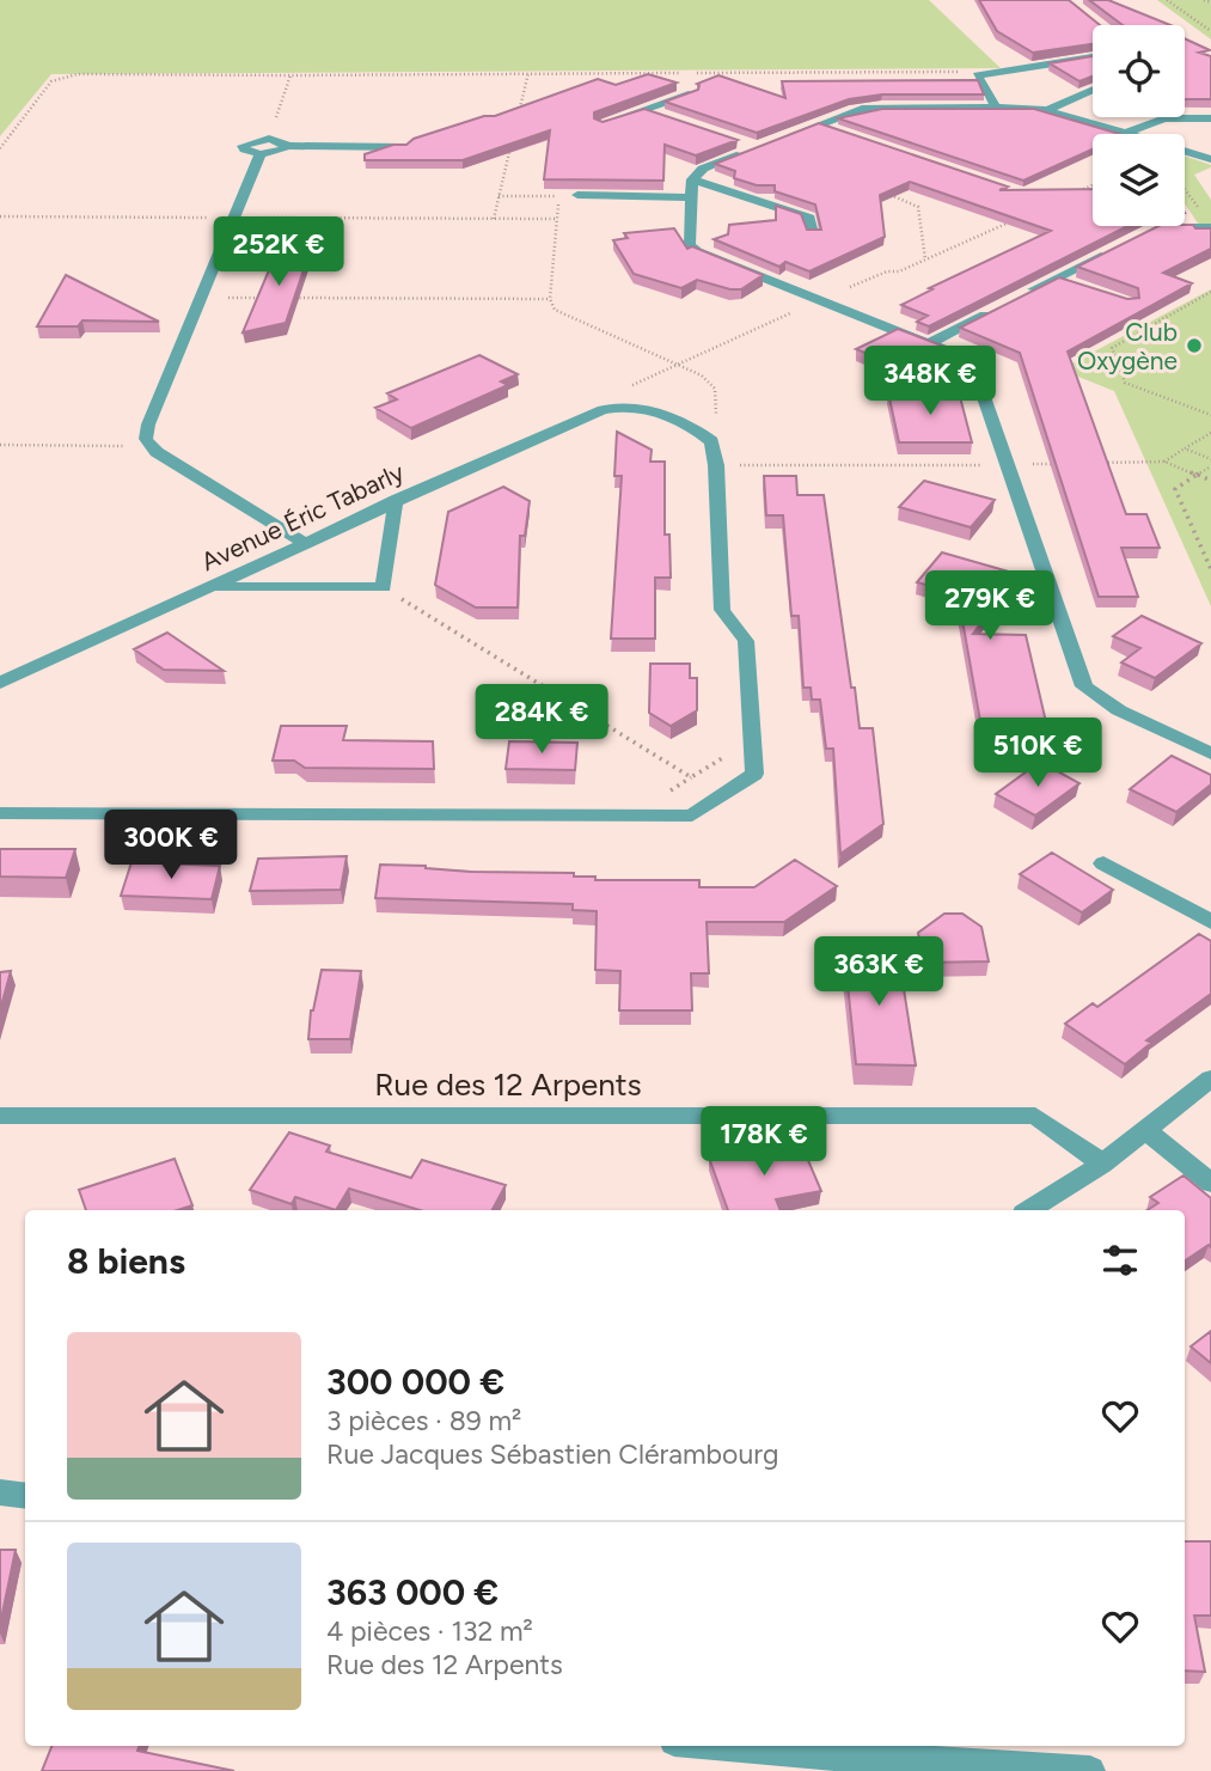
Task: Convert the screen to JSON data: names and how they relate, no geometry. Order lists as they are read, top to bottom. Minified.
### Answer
{"streets":{"street":["Avenue Éric Tabarly","Rue des 12 Arpents"]},"places":["Club Oxygène"],"page":{"price":["252K €","348K €","279K €","284K €","510K €","300K €","363K €","178K €"],"heading":"8 biens","list":[{"name":"300 000 €","note":"3 pièces · 89 m² · Rue Jacques Sébastien Clérambourg"},{"name":"363 000 €","note":"4 pièces · 132 m² · Rue des 12 Arpents"}]}}
